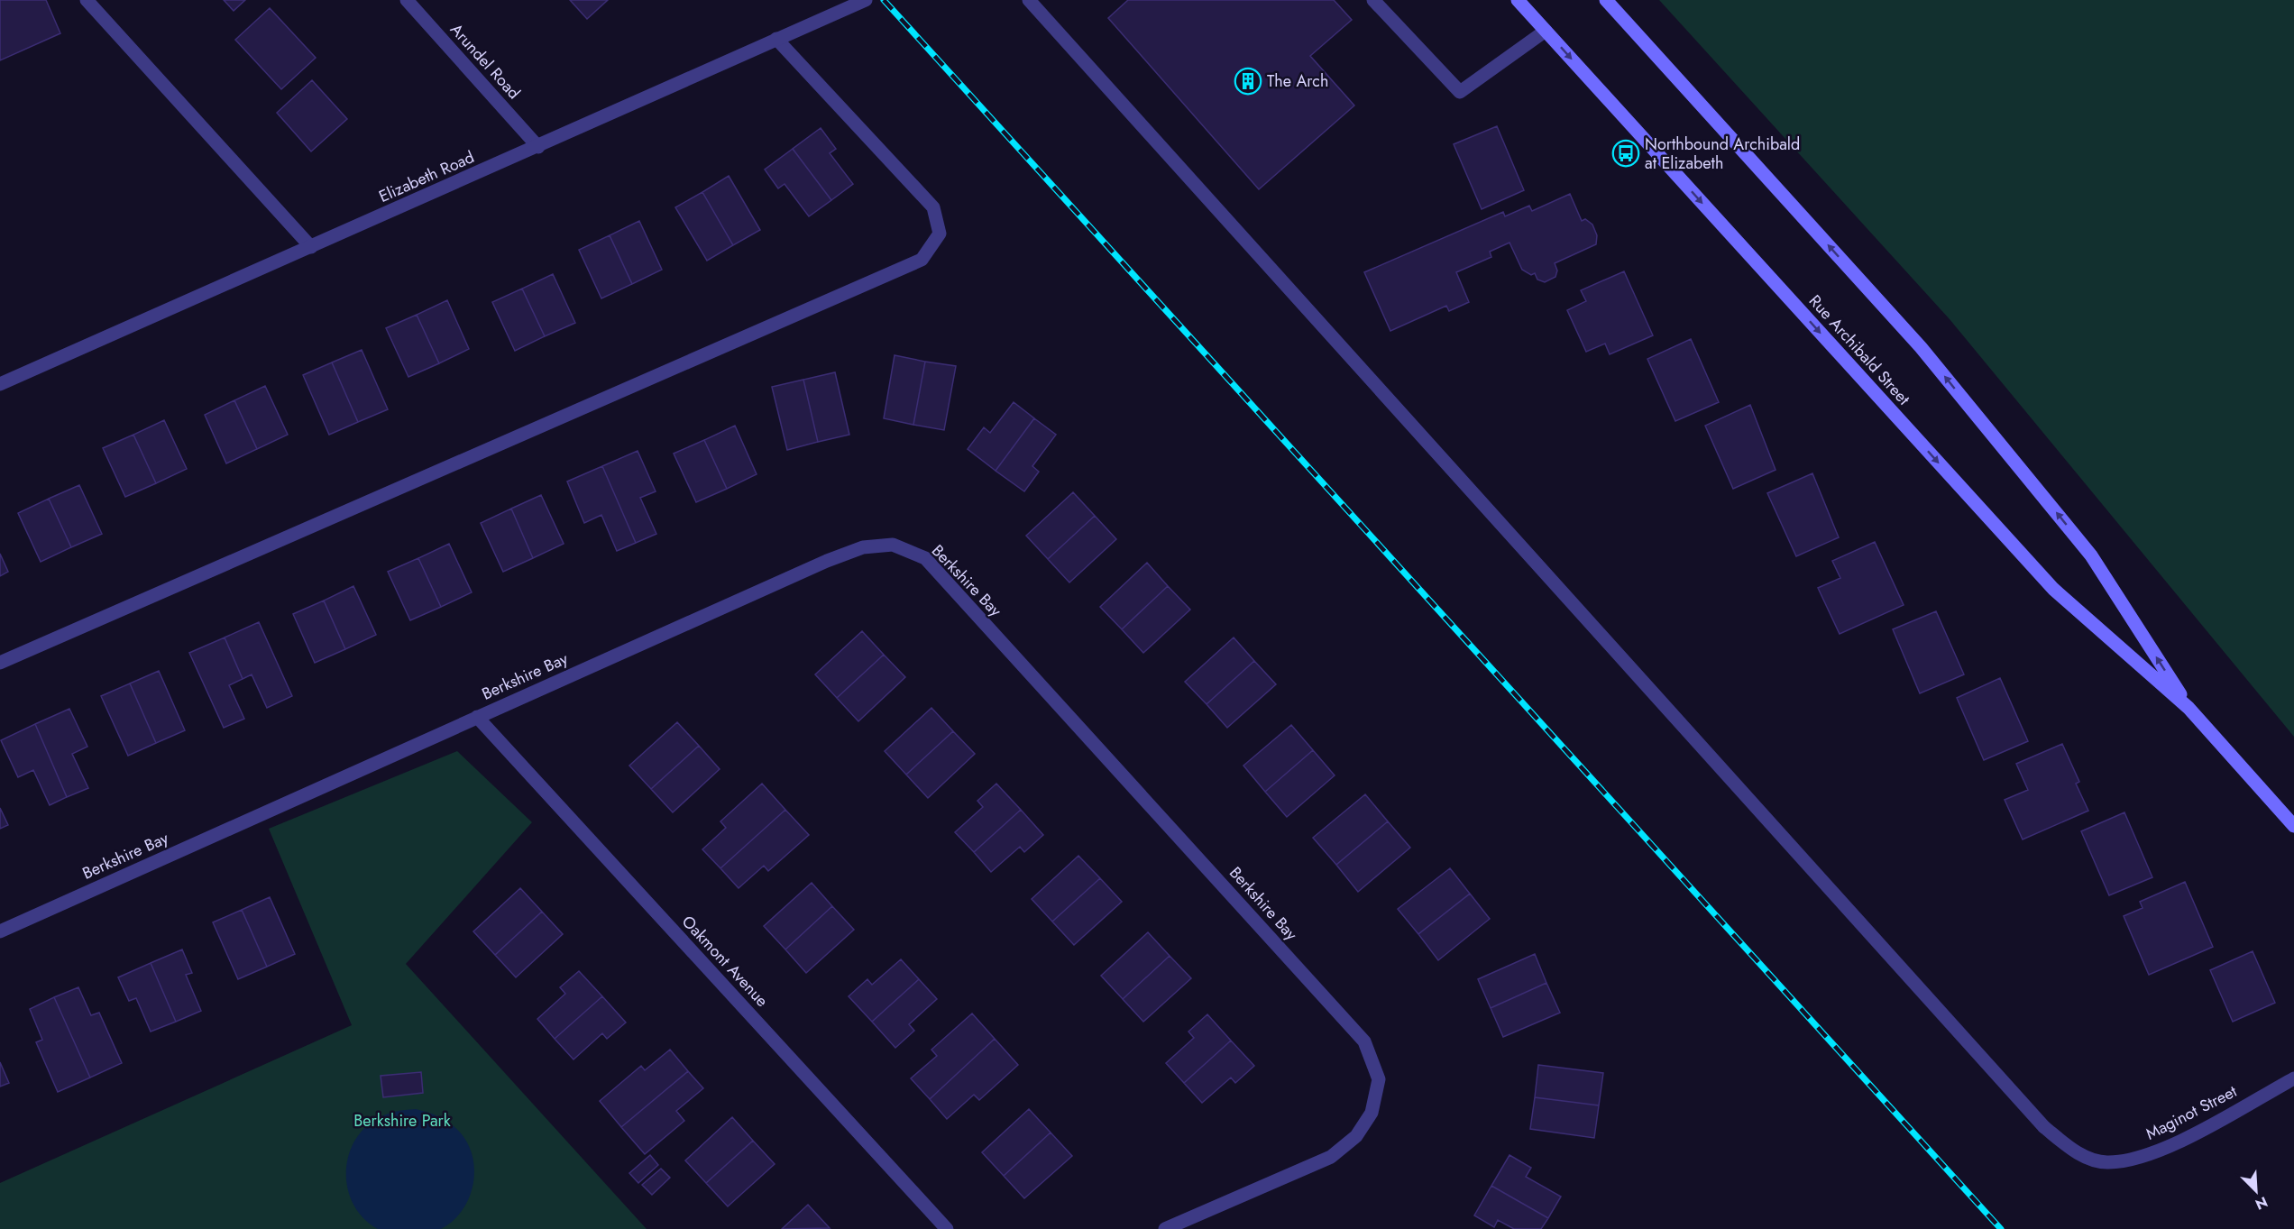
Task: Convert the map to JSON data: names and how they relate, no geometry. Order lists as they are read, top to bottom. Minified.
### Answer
{"streets":{"main road":["Rue Archibald Street"],"street":["Arundel Road","Elizabeth Road","Berkshire Bay","Oakmont Avenue","Maginot Street"]},"crossings":[["Arundel Road","Elizabeth Road"],["Berkshire Bay","Oakmont Avenue"]],"parks":["Berkshire Park"],"places":{"building":["The Arch"],"bus stop":["Northbound Archibald at Elizabeth"]},"north":"bottom right"}
